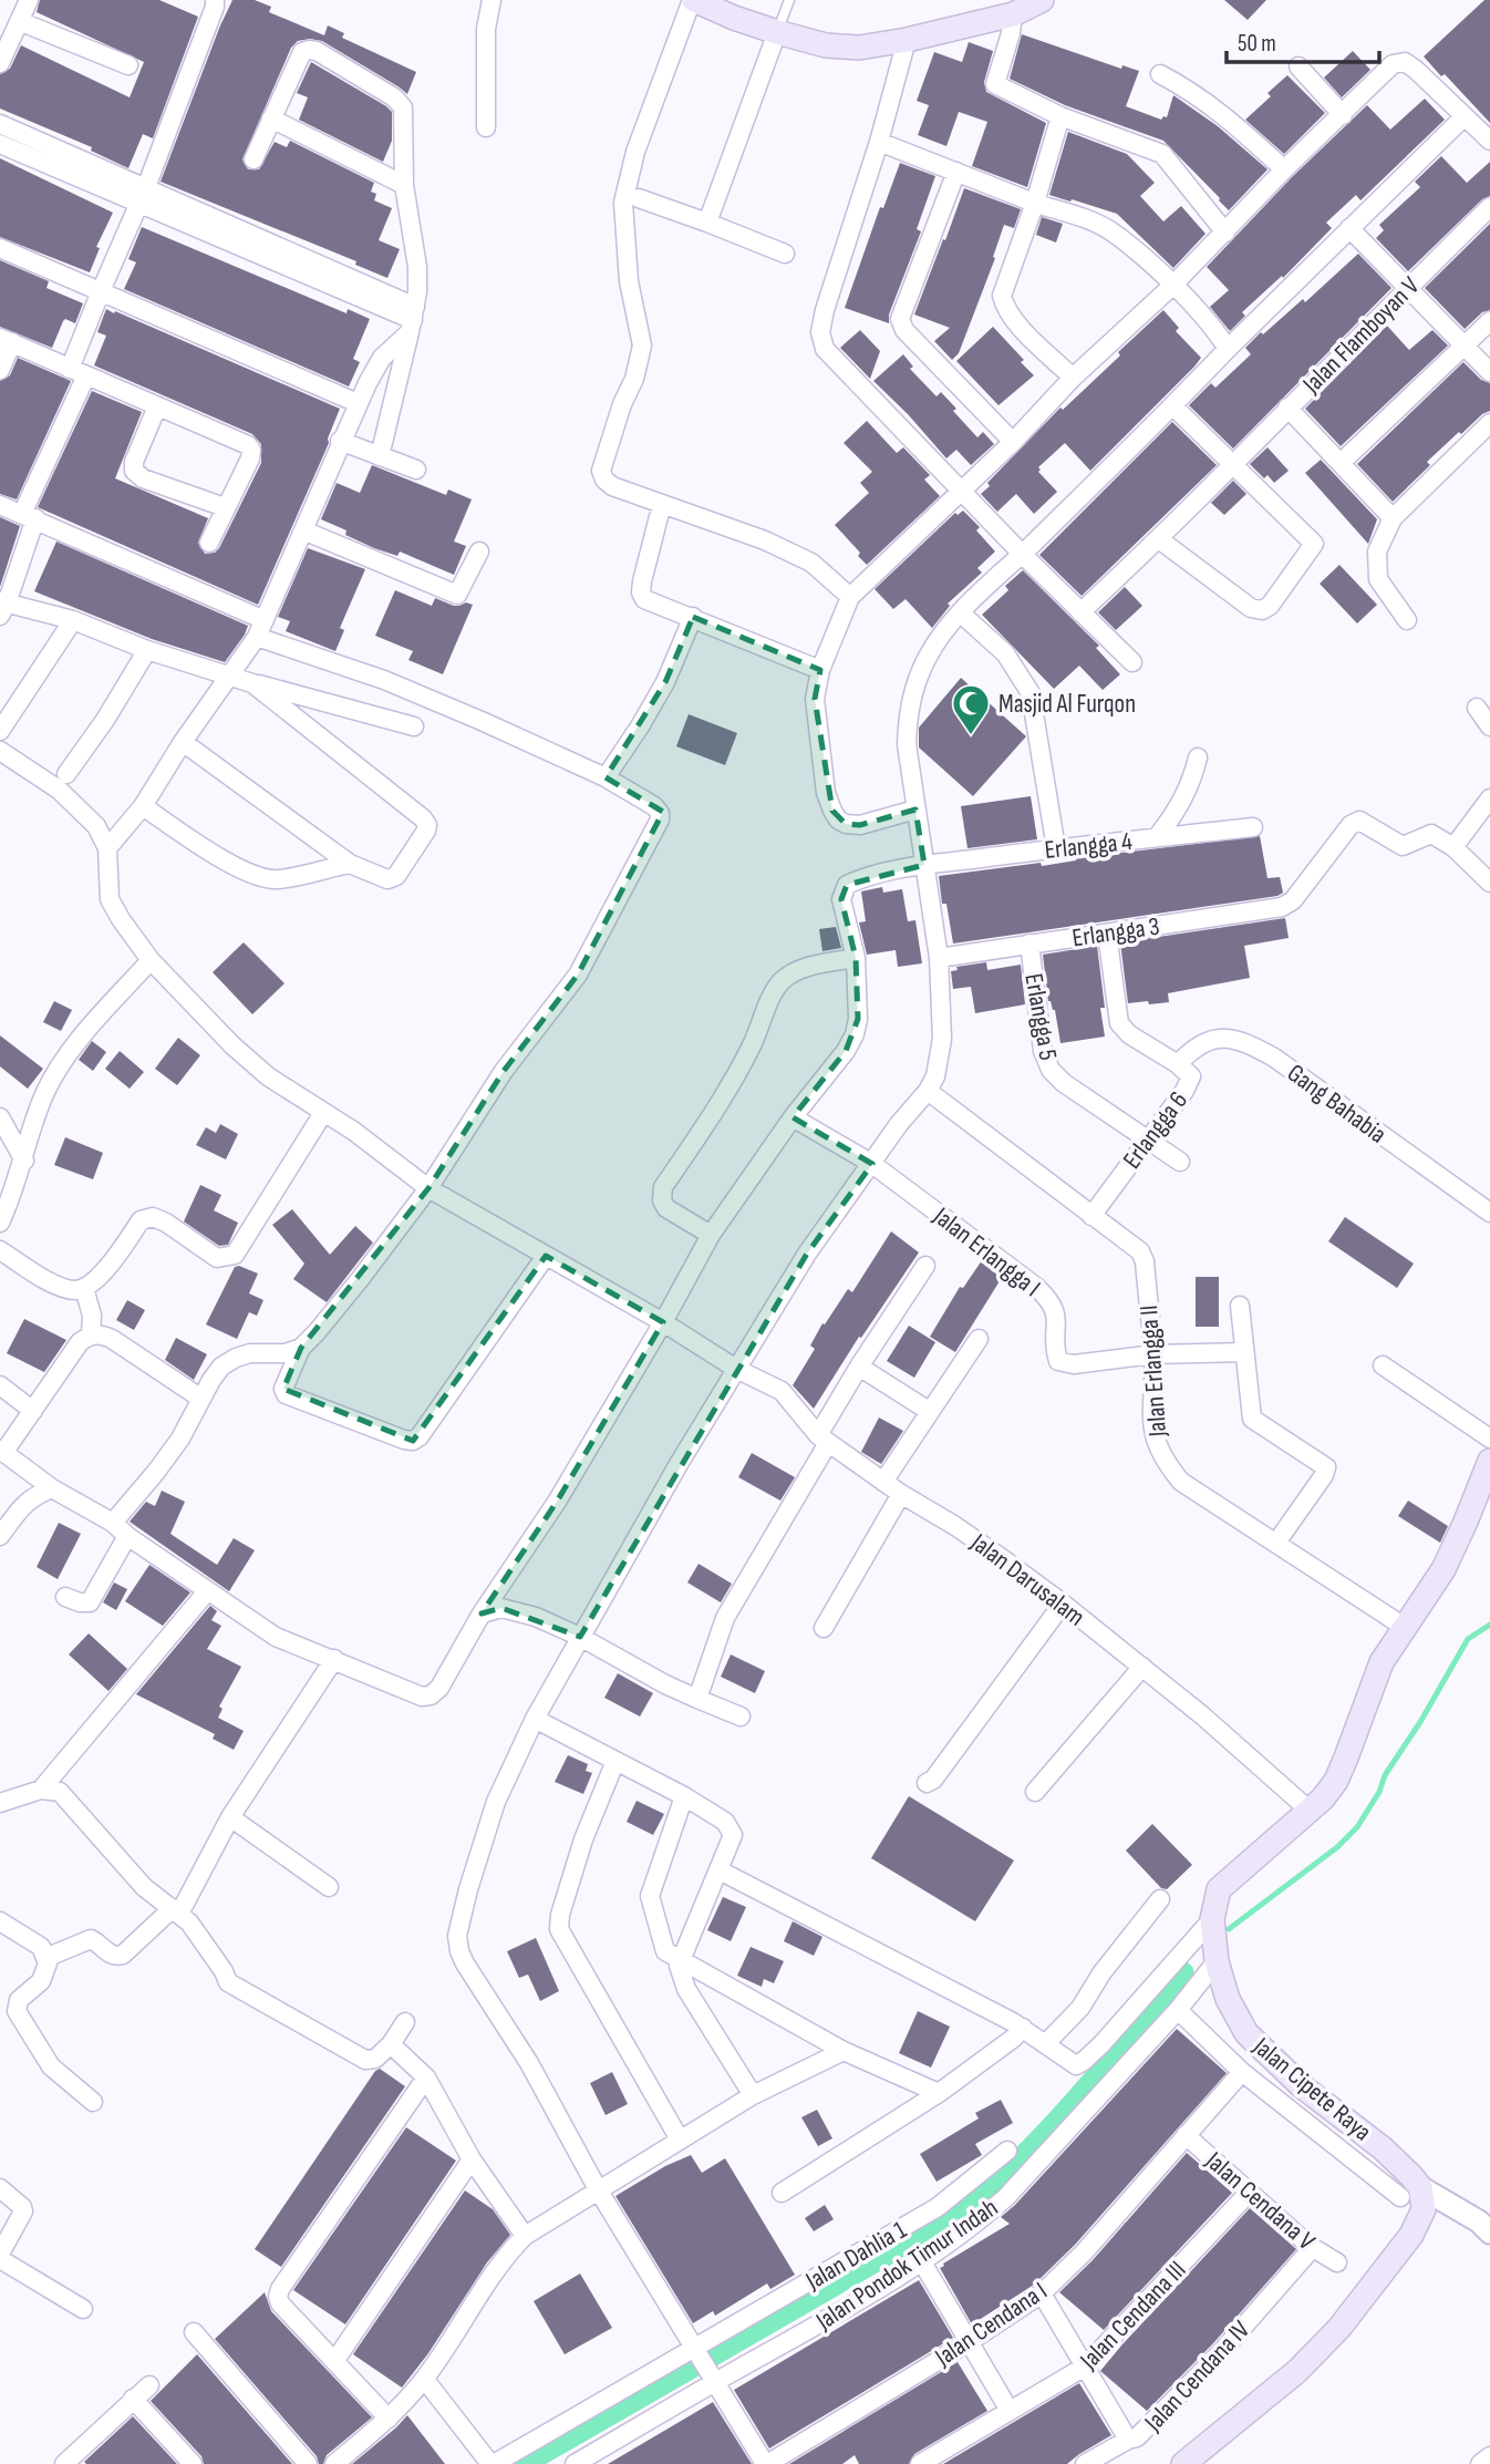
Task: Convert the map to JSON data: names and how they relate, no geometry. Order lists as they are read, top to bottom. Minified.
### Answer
{"streets":{"main road":["Jalan Cipete Raya"],"street":["Jalan Flamboyan V","Erlangga 4","Erlangga 3","Erlangga 5","Gang Bahabia","Erlangga 6","Jalan Erlangga I","Jalan Erlangga II","Jalan Darusalam","Jalan Cendana V","Jalan Dahlia 1","Jalan Pondok Timur Indah","Jalan Cendana III","Jalan Cendana I","Jalan Cendana IV"]},"crossings":[["Erlangga 3","Erlangga 5"],["Erlangga 3","Erlangga 6"],["Erlangga 5","Erlangga 6"],["Gang Bahabia","Erlangga 6"],["Erlangga 6","Jalan Erlangga II"],["Jalan Erlangga I","Jalan Erlangga II"],["Jalan Erlangga II","Jalan Cipete Raya"],["Jalan Darusalam","Jalan Cipete Raya"],["Jalan Cipete Raya","Jalan Pondok Timur Indah"],["Jalan Cendana V","Jalan Cendana III"],["Jalan Cendana V","Jalan Cendana I"],["Jalan Cendana V","Jalan Cendana IV"],["Jalan Dahlia 1","Jalan Pondok Timur Indah"],["Jalan Cendana III","Jalan Cendana IV"],["Jalan Cendana I","Jalan Cendana IV"]],"places":{"mosque":["Masjid Al Furqon"]},"scale_bar":"50 m"}
